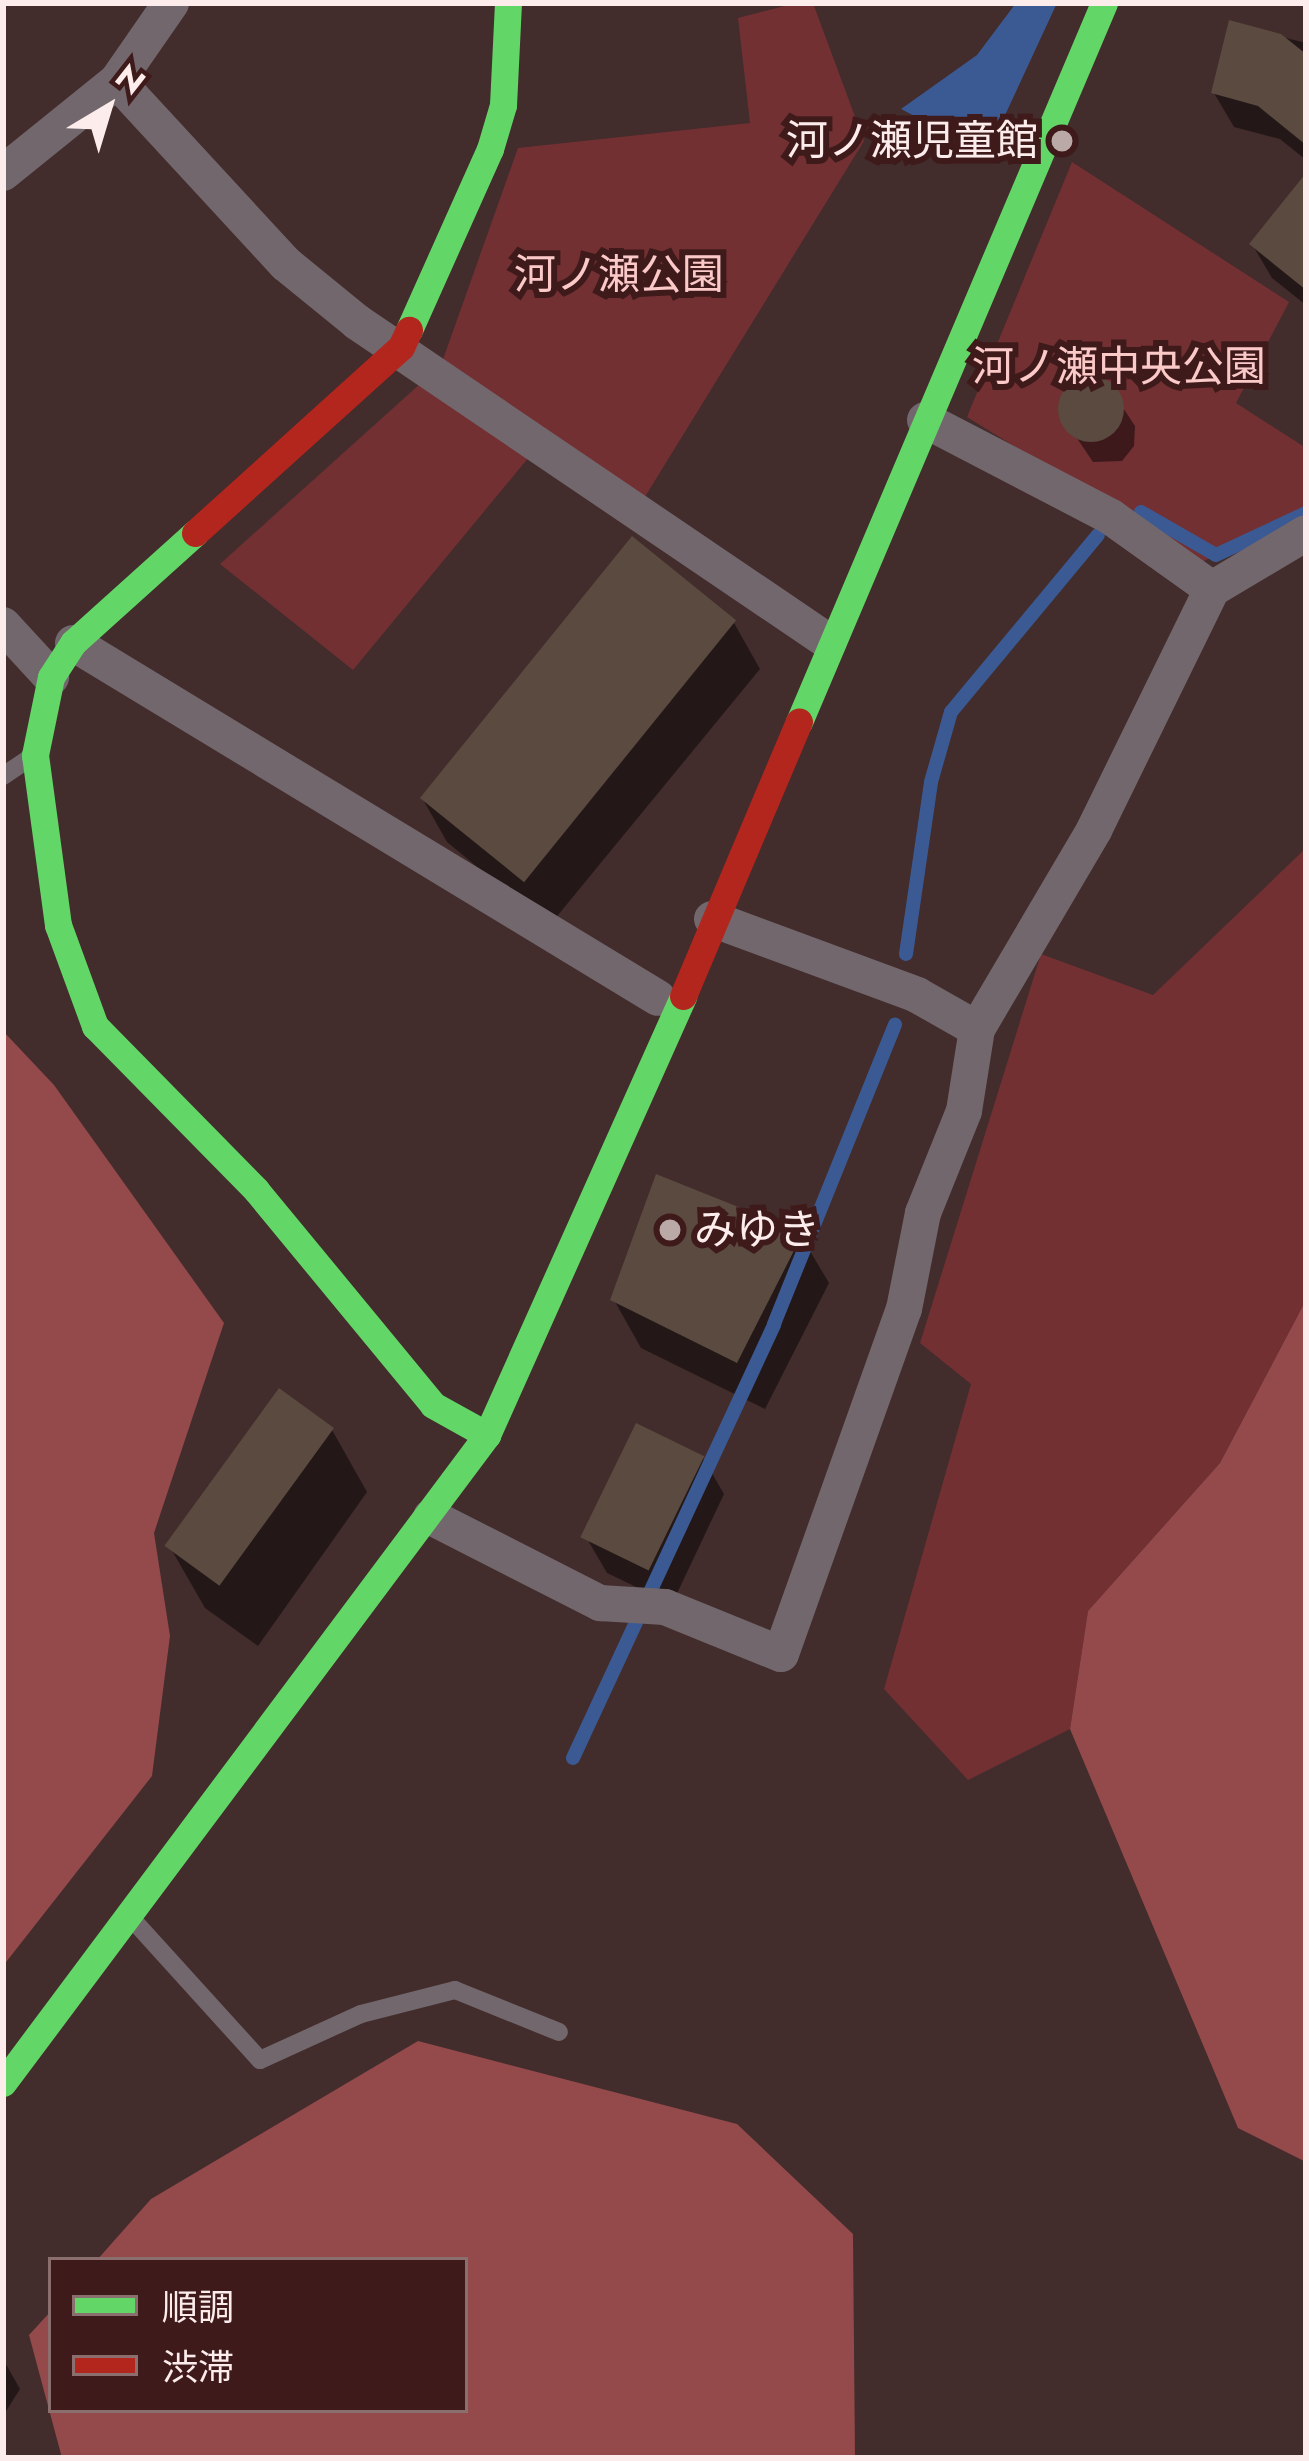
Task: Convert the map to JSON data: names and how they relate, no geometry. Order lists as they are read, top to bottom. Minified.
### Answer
{"parks":["河ノ瀬公園","河ノ瀬中央公園"],"places":["河ノ瀬児童館","みゆき"],"legend":["順調","渋滞"],"north":"top right"}
